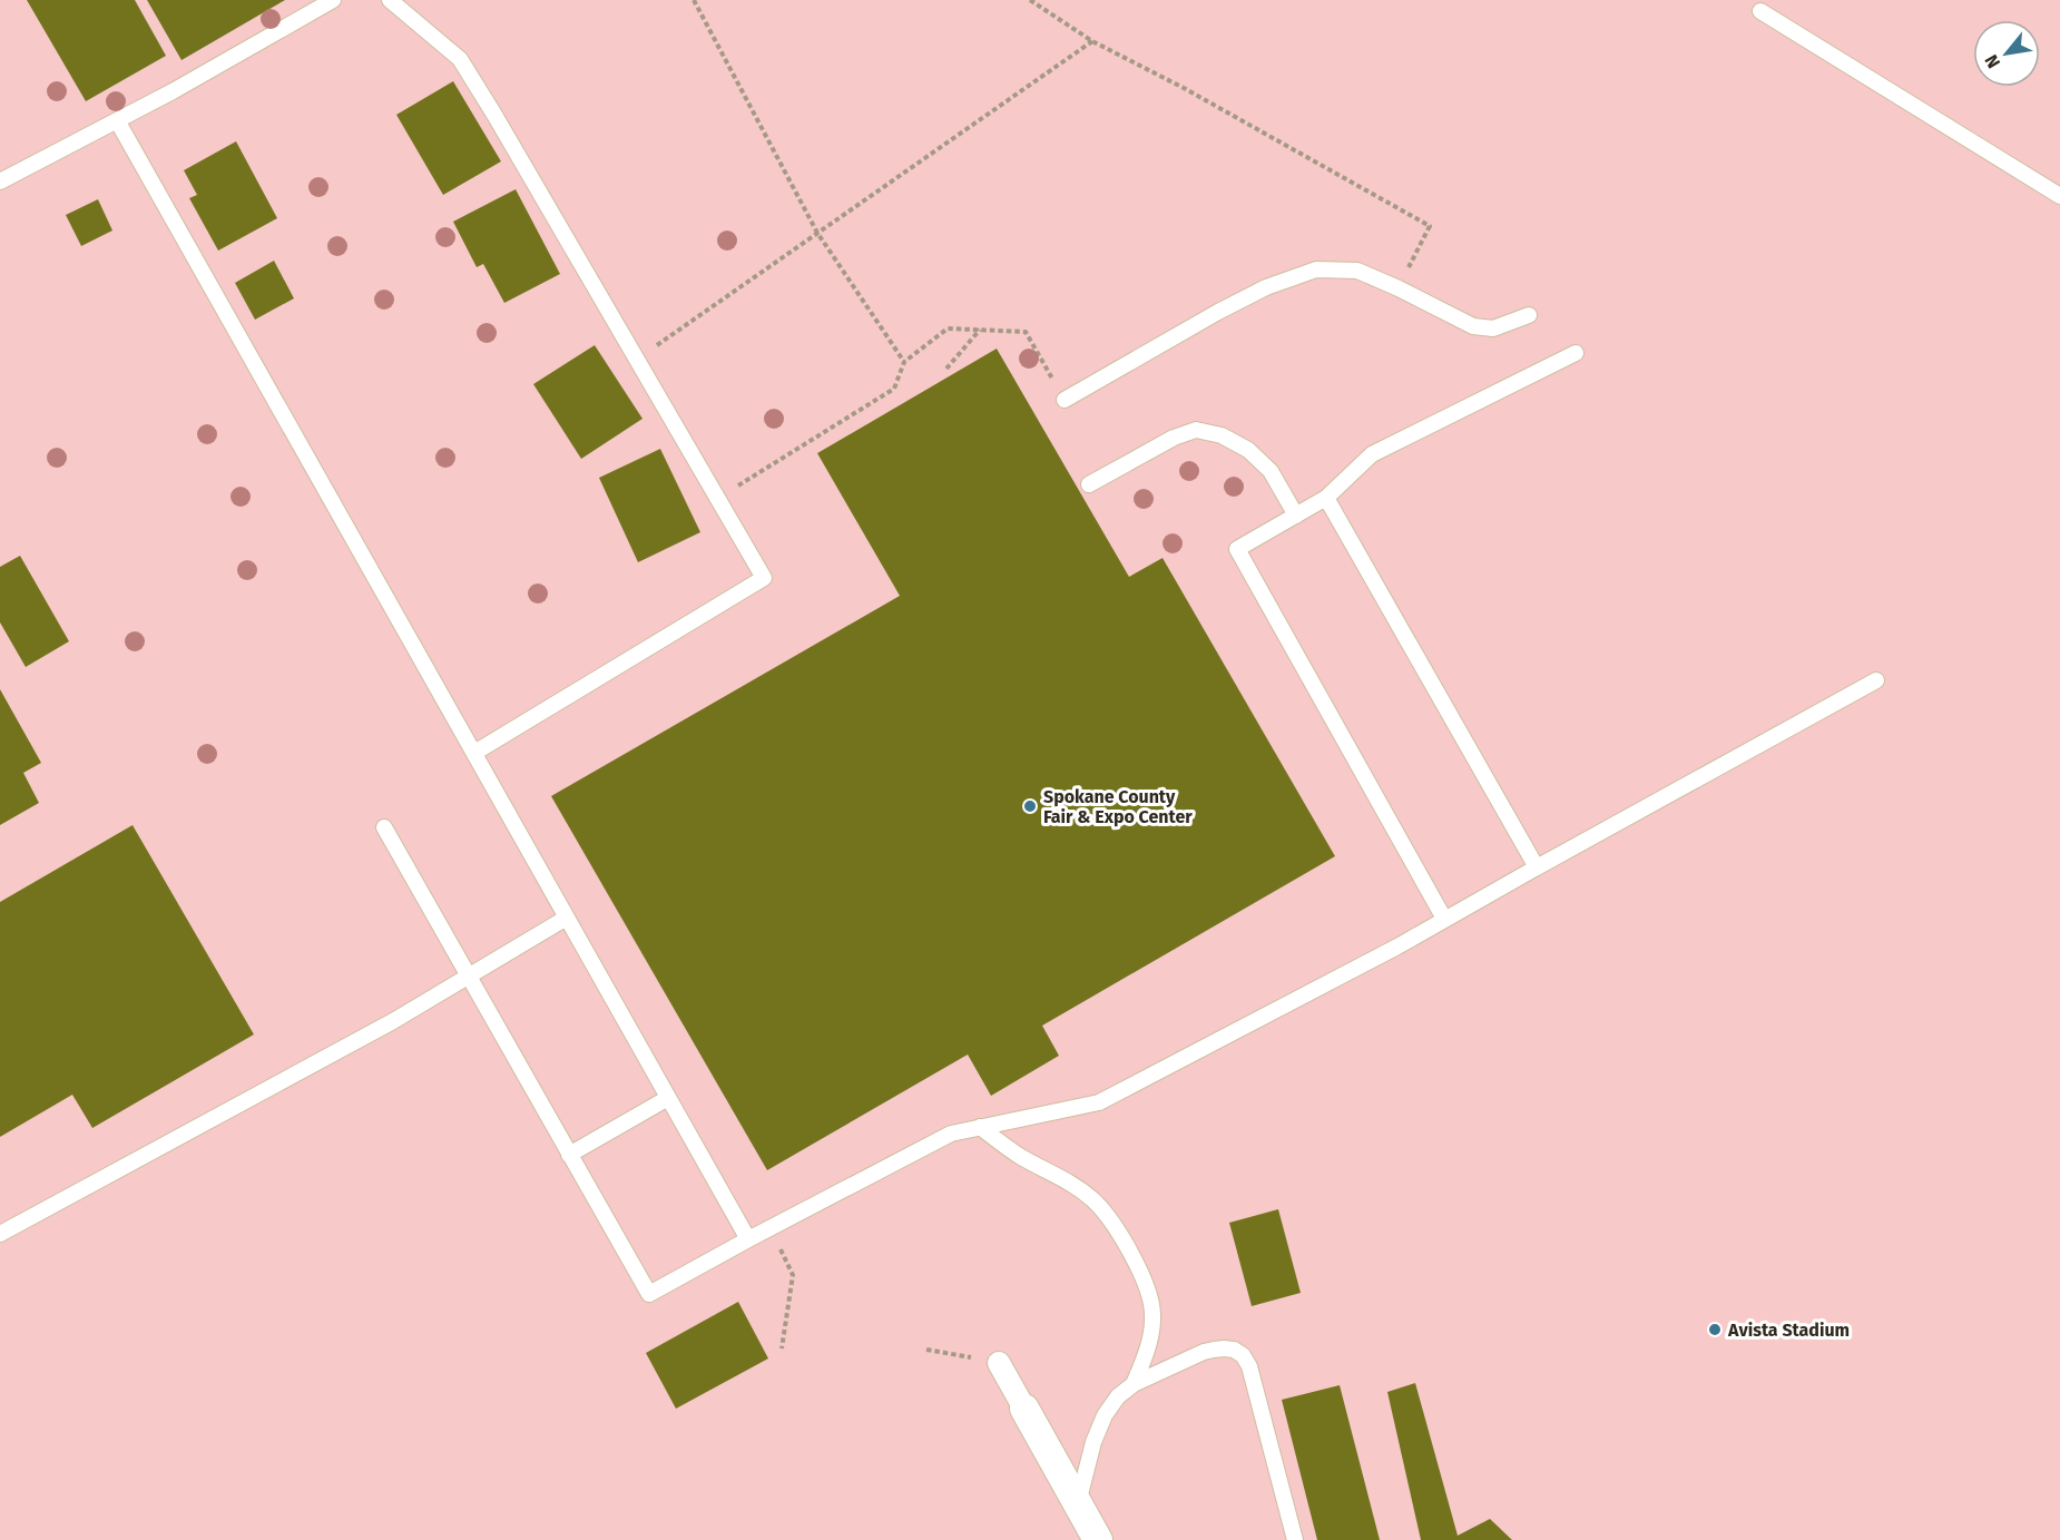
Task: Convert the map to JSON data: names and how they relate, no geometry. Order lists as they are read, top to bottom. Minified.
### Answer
{"places":["Spokane County Fair & Expo Center","Avista Stadium"],"north":"bottom left"}
